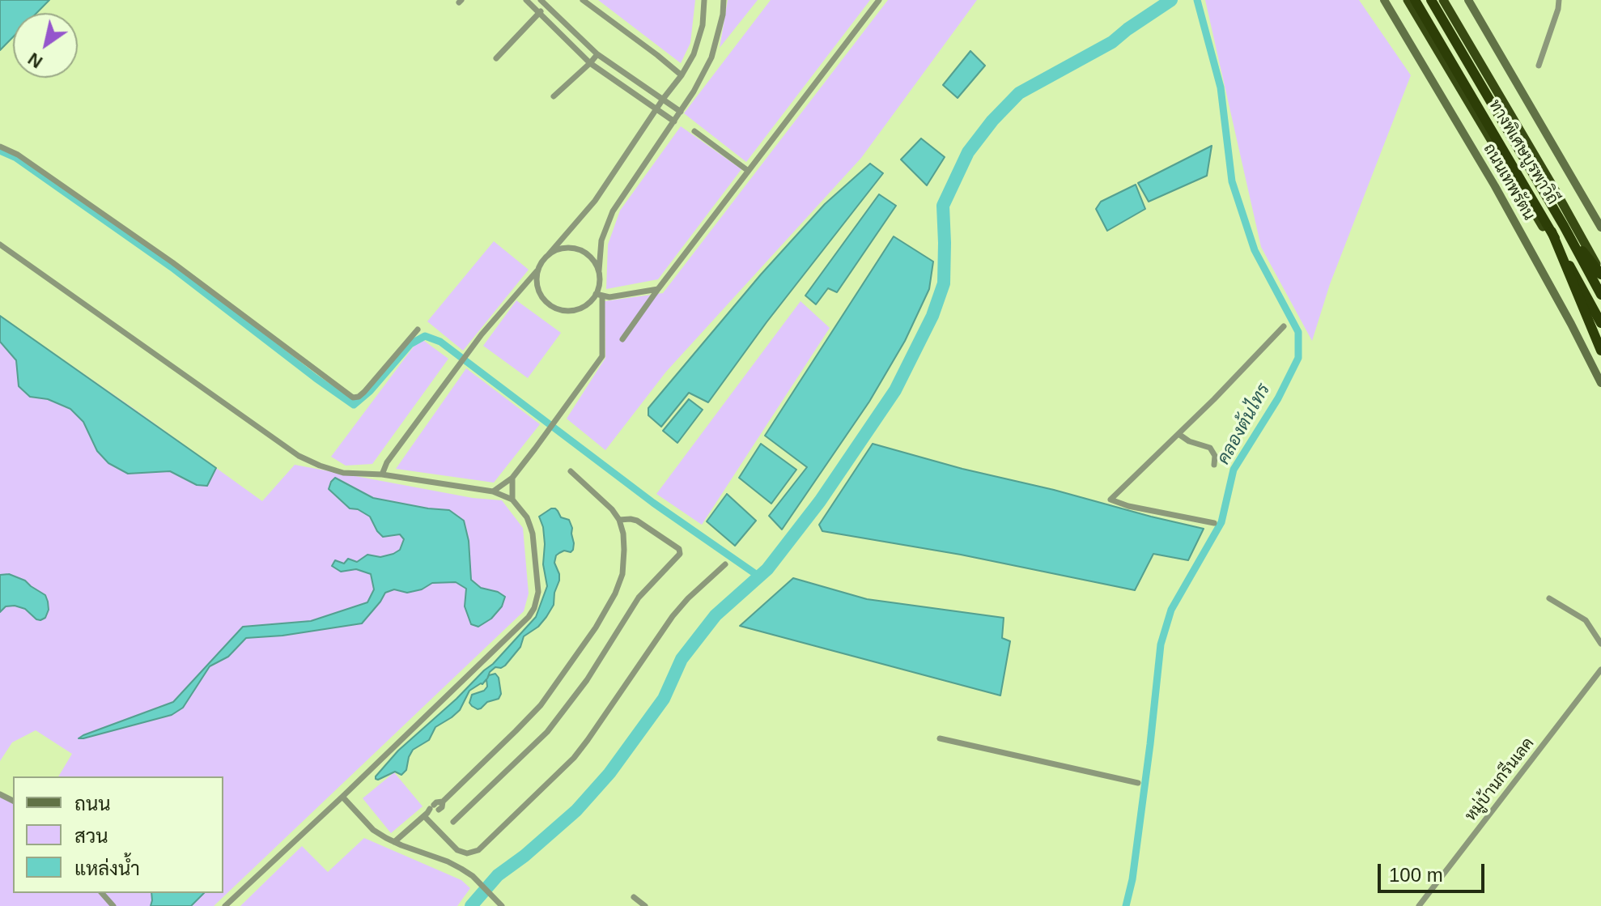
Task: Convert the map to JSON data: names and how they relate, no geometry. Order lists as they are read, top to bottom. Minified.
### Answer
{"streets":{"highway":["ทางพิเศษบูรพาวิถี","ถนนเทพรัตน"],"street":["หมู่บ้านกรีนเลค"]},"water":["คลองต้นไทร"],"legend":["ถนน","สวน","แหล่งน้ำ"],"scale_bar":"100 m","north":"bottom left"}
